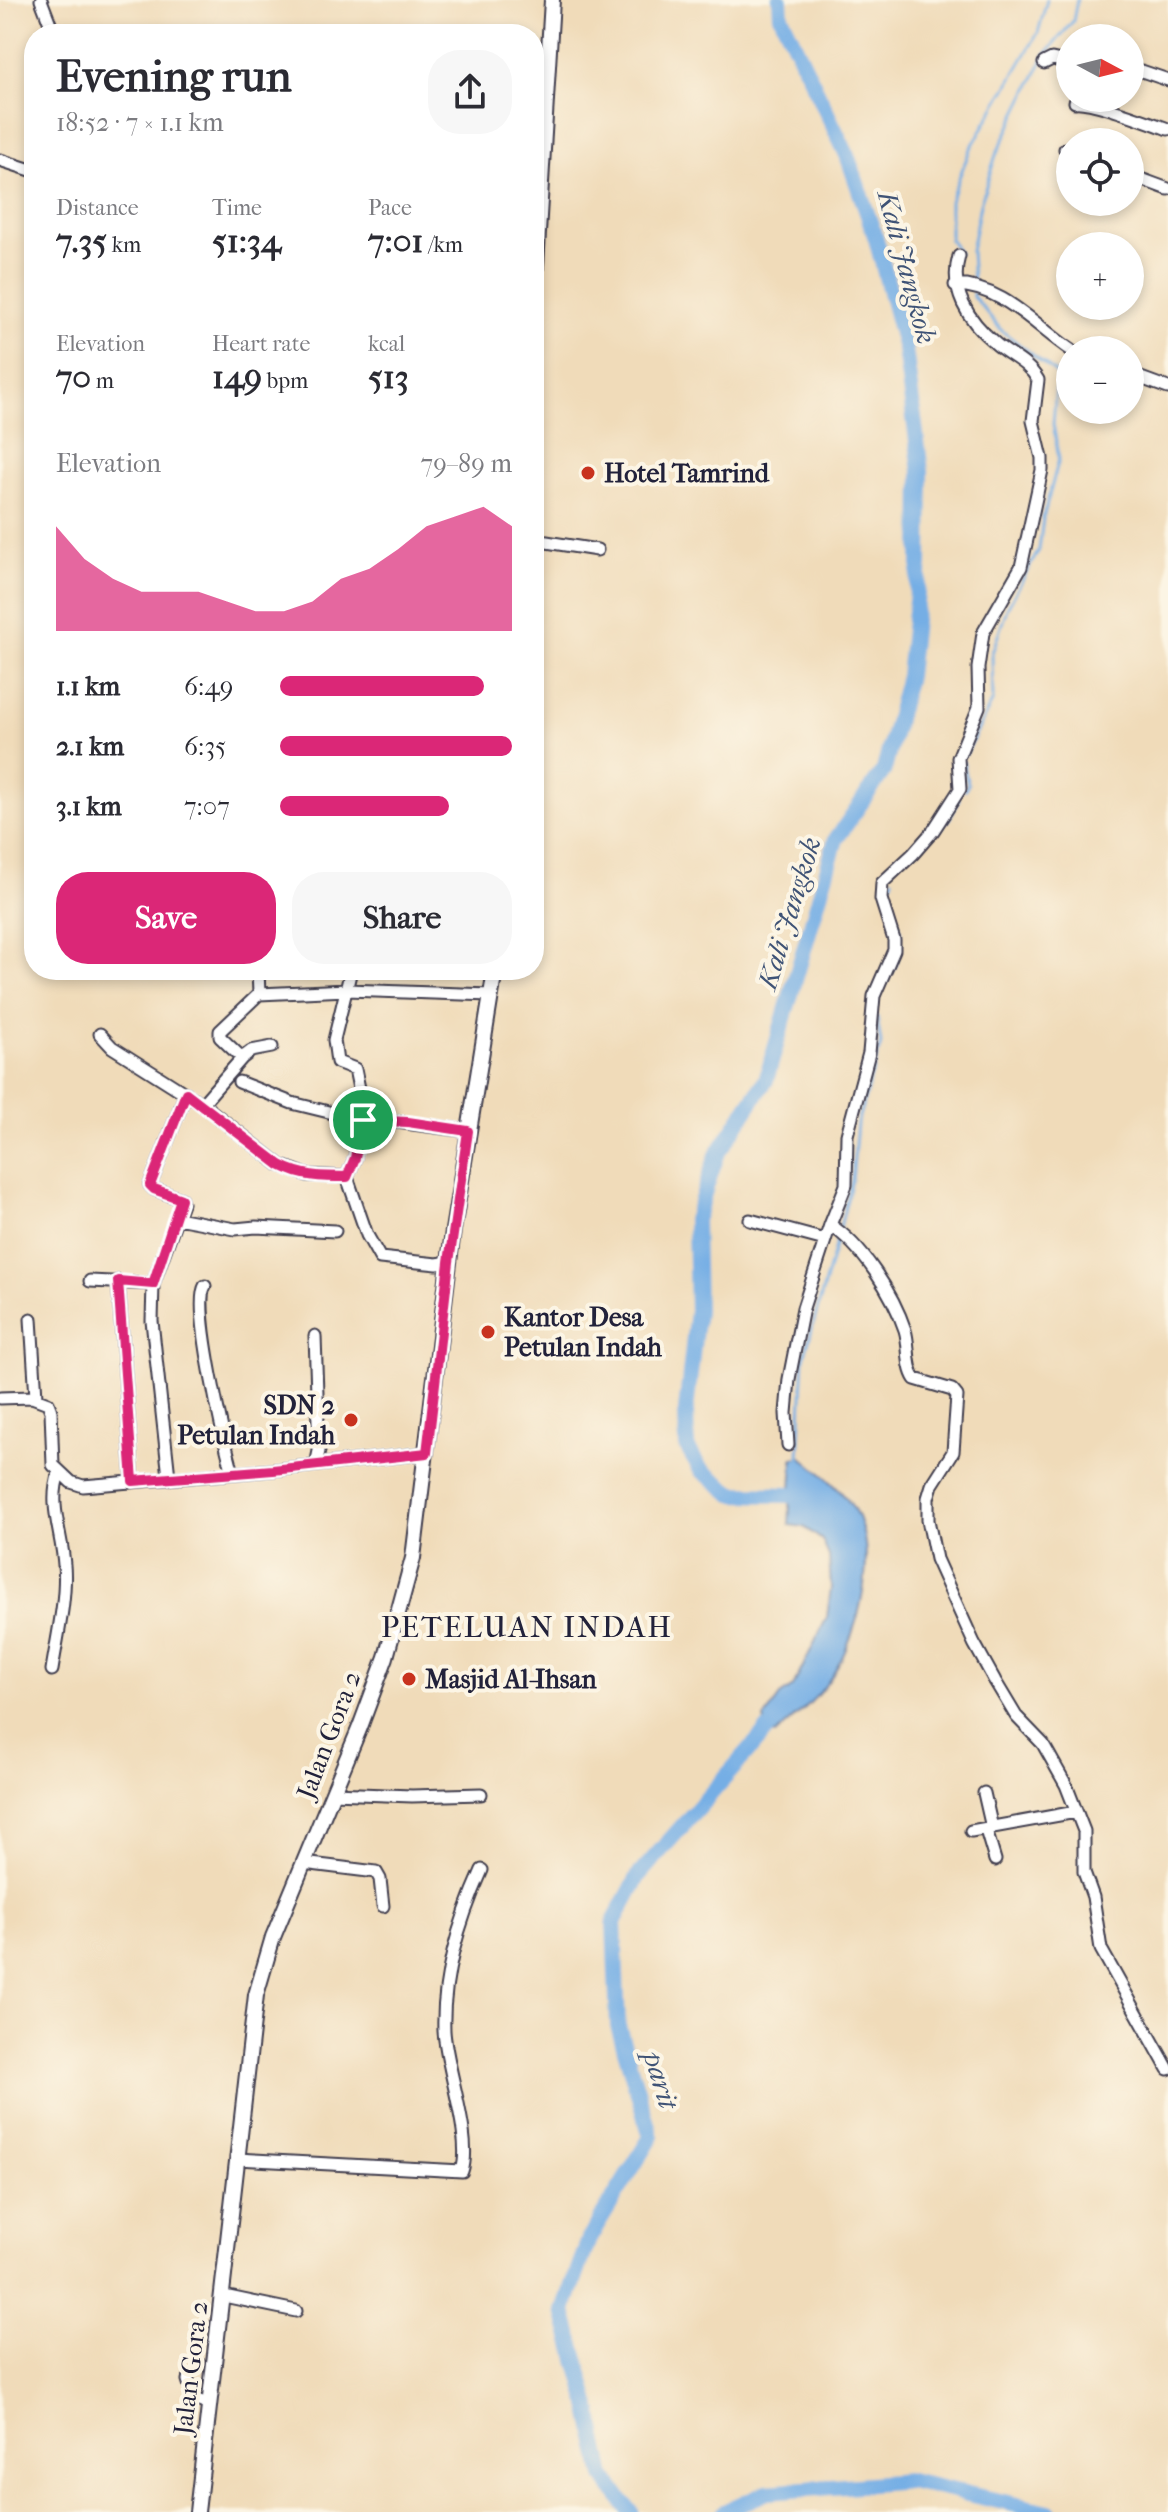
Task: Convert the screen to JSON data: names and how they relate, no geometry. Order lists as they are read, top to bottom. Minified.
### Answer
{"streets":{"street":["Jalan Gora 2"]},"districts":["PETELUAN INDAH"],"water":["Kali Jangkok","parit"],"places":["Hotel Tamrind","Kantor Desa Petulan Indah","SDN 2 Petulan Indah","Masjid Al-Ihsan"],"north":"right","page":{"map_buttons":["+","−"],"heading":["Evening run","18:52 · 7 × 1.1 km"],"stats":[["Distance","7.35 km"],["Time","51:34"],["Pace","7:01 /km"],["Elevation","70 m"],["Heart rate","149 bpm"],["kcal","513"]],"chart":["Elevation","79–89 m"],"list":[{"name":"1.1 km","note":"6:49"},{"name":"2.1 km","note":"6:35"},{"name":"3.1 km","note":"7:07"}],"buttons":["Save","Share"]}}
